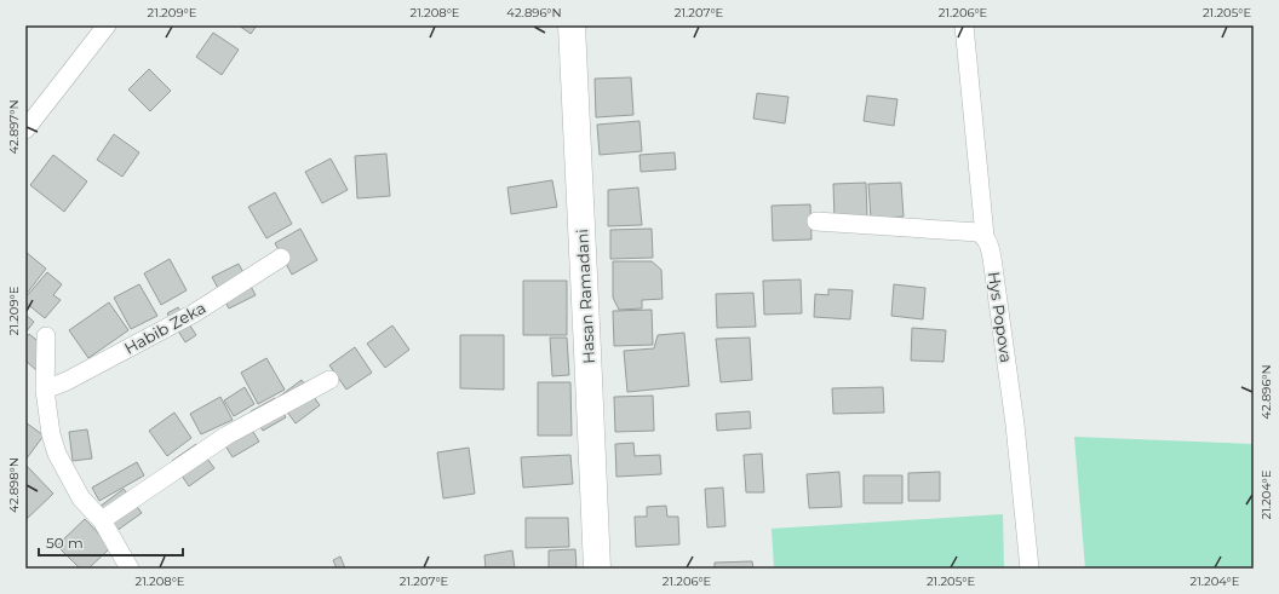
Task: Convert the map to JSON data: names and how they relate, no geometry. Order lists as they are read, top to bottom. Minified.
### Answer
{"streets":{"main road":["Hasan Ramadani"],"street":["Hys Popova","Habib Zeka"]},"scale_bar":"50 m","coordinates":["21.209°E","21.208°E","42.896°N","21.207°E","21.206°E","21.205°E","42.897°N","42.898°N","21.204°E"]}
